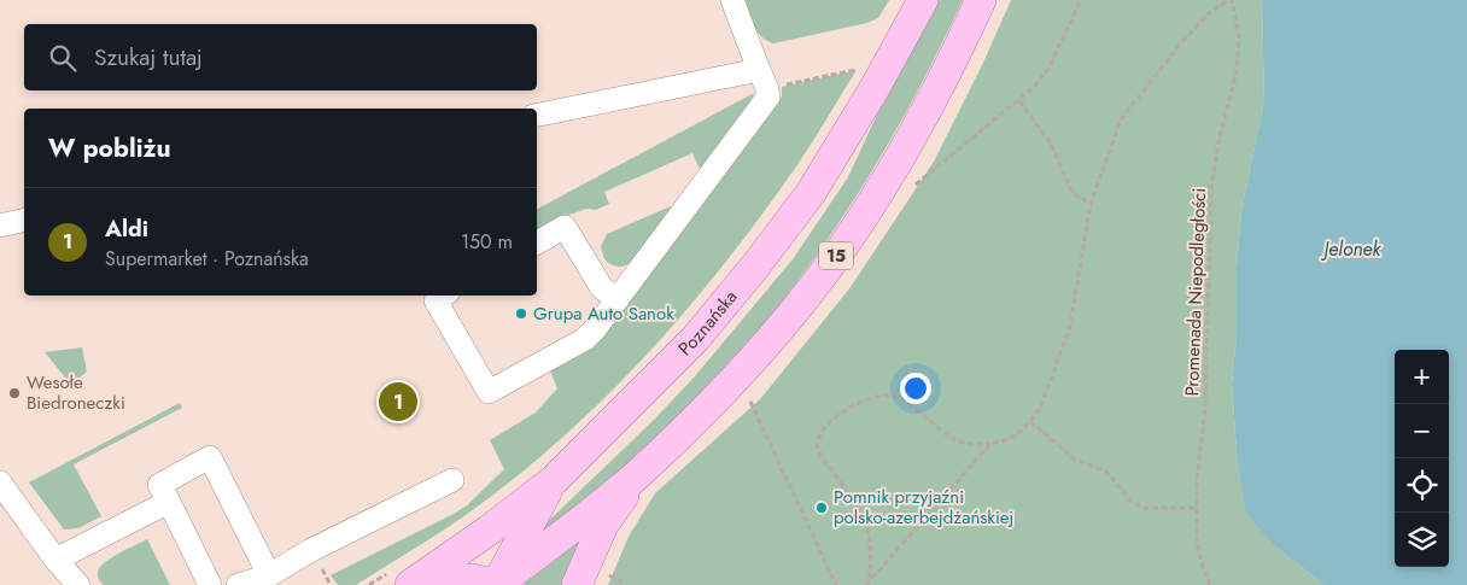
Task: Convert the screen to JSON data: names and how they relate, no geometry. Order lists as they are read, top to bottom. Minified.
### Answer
{"streets":{"main road":["15","Poznańska"],"path":["Promenada Niepodległości"]},"water":["Jelonek"],"places":["Grupa Auto Sanok","Wesołe Biedroneczki","Pomnik przyjaźni polsko-azerbejdżańskiej"],"page":{"search":"Szukaj tutaj","heading":"W pobliżu","list":[{"mark":"1","name":"Aldi","note":"Supermarket · Poznańska","value":"150 m"}],"map_buttons":["+","−"],"pins":"1"}}
